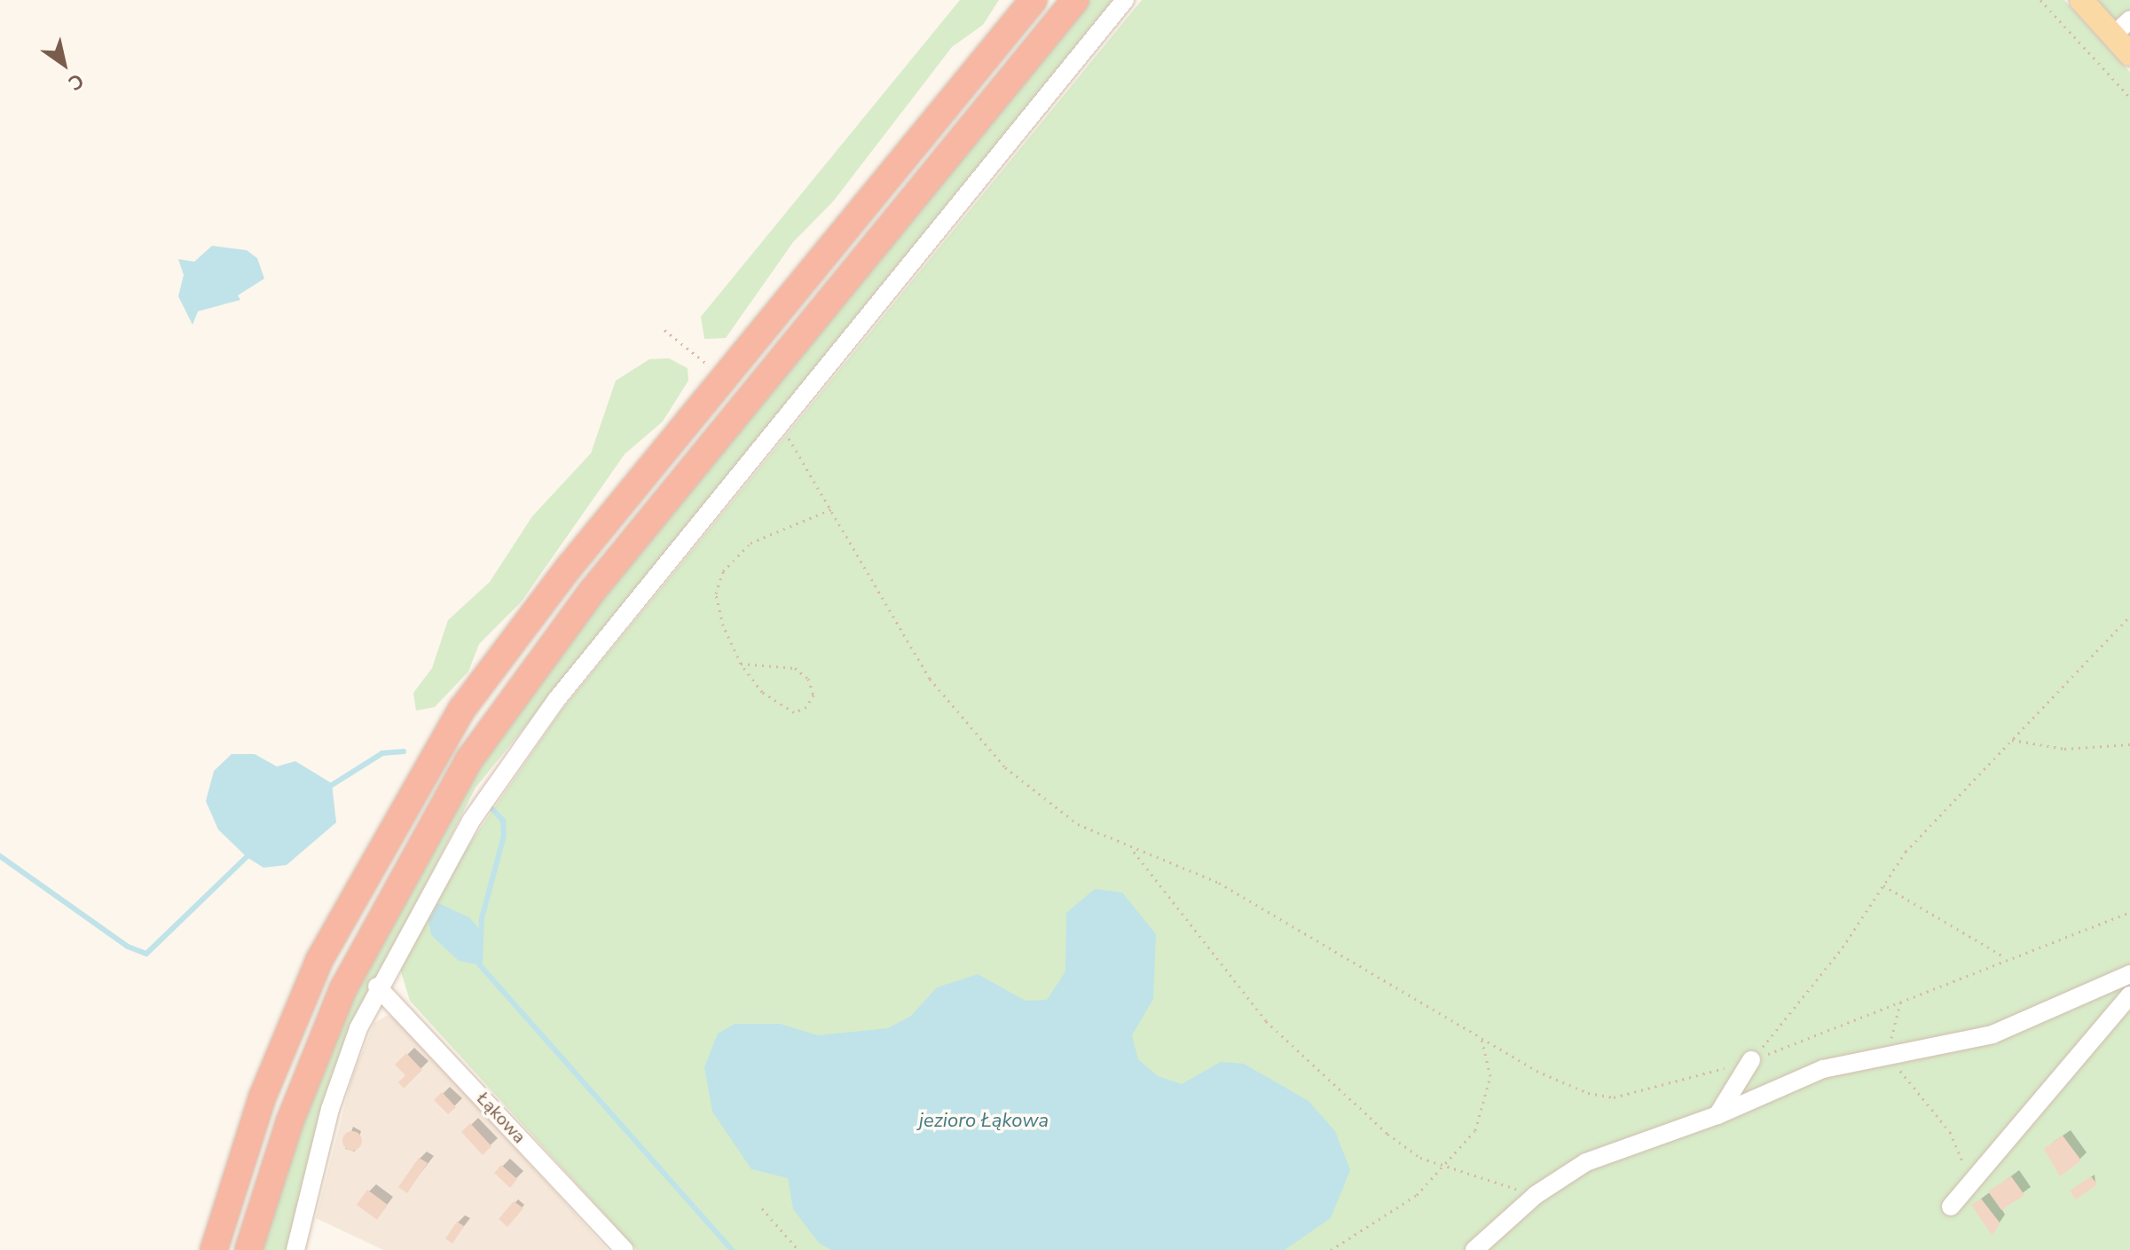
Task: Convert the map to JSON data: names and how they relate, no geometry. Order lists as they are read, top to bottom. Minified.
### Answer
{"streets":{"street":["Łąkowa"]},"water":["jezioro Łąkowa"],"north":"bottom right"}
